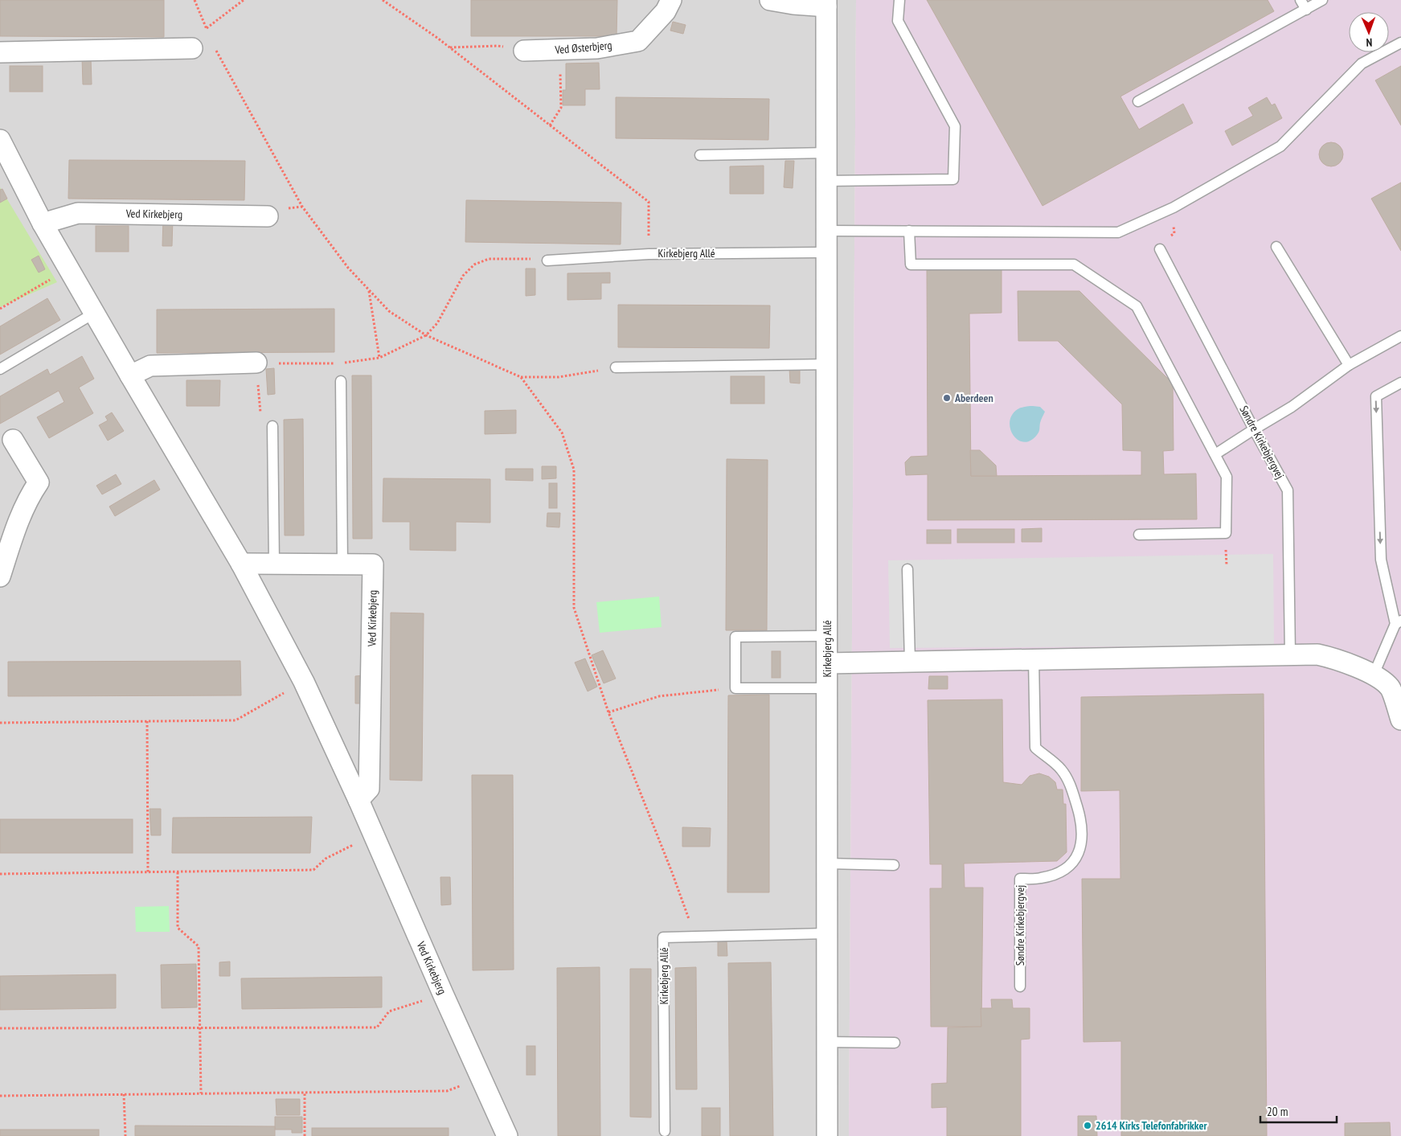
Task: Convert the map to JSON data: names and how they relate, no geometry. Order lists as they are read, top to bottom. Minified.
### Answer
{"streets":{"street":["Ved Østerbjerg","Ved Kirkebjerg","Kirkebjerg Allé"],"lane":["Søndre Kirkebjergvej"]},"places":["Aberdeen","2614 Kirks Telefonfabrikker"],"scale_bar":"20 m","north":"bottom"}
